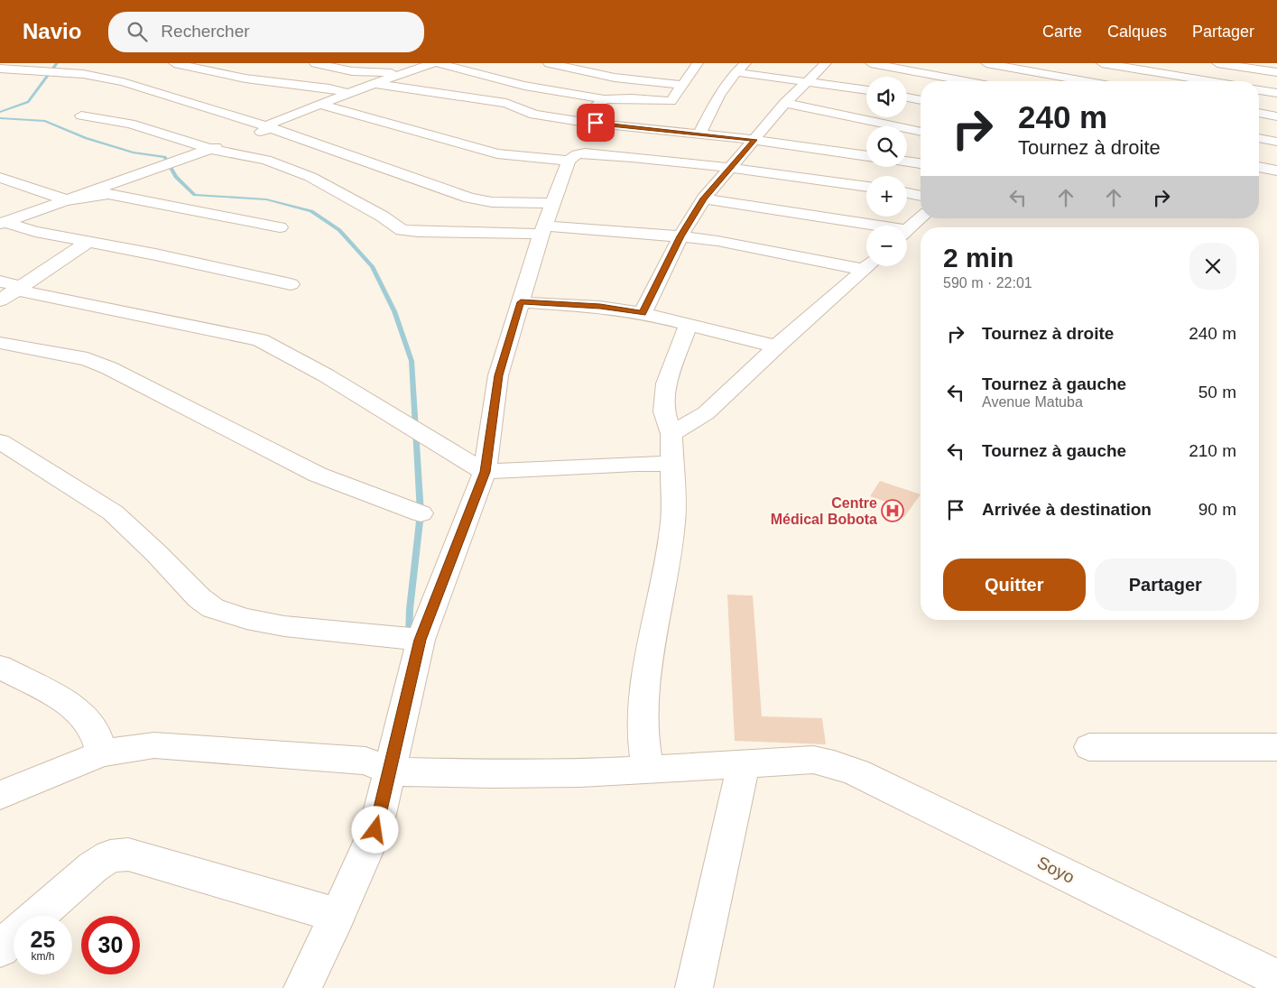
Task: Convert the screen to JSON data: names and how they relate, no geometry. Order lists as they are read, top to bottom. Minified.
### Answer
{"streets":{"street":["Soyo"]},"places":{"hospital":["Centre Médical Bobota"]},"page":{"header":"Navio","search":"Rechercher","nav":["Carte","Calques","Partager"],"map_buttons":["+","−"],"turn":["240 m","Tournez à droite"],"heading":["2 min","590 m · 22:01"],"list":[{"name":"Tournez à droite","value":"240 m"},{"name":"Tournez à gauche","note":"Avenue Matuba","value":"50 m"},{"name":"Tournez à gauche","value":"210 m"},{"name":"Arrivée à destination","value":"90 m"}],"buttons":["Quitter","Partager"],"speed":"25 km/h","limit":"30"}}
